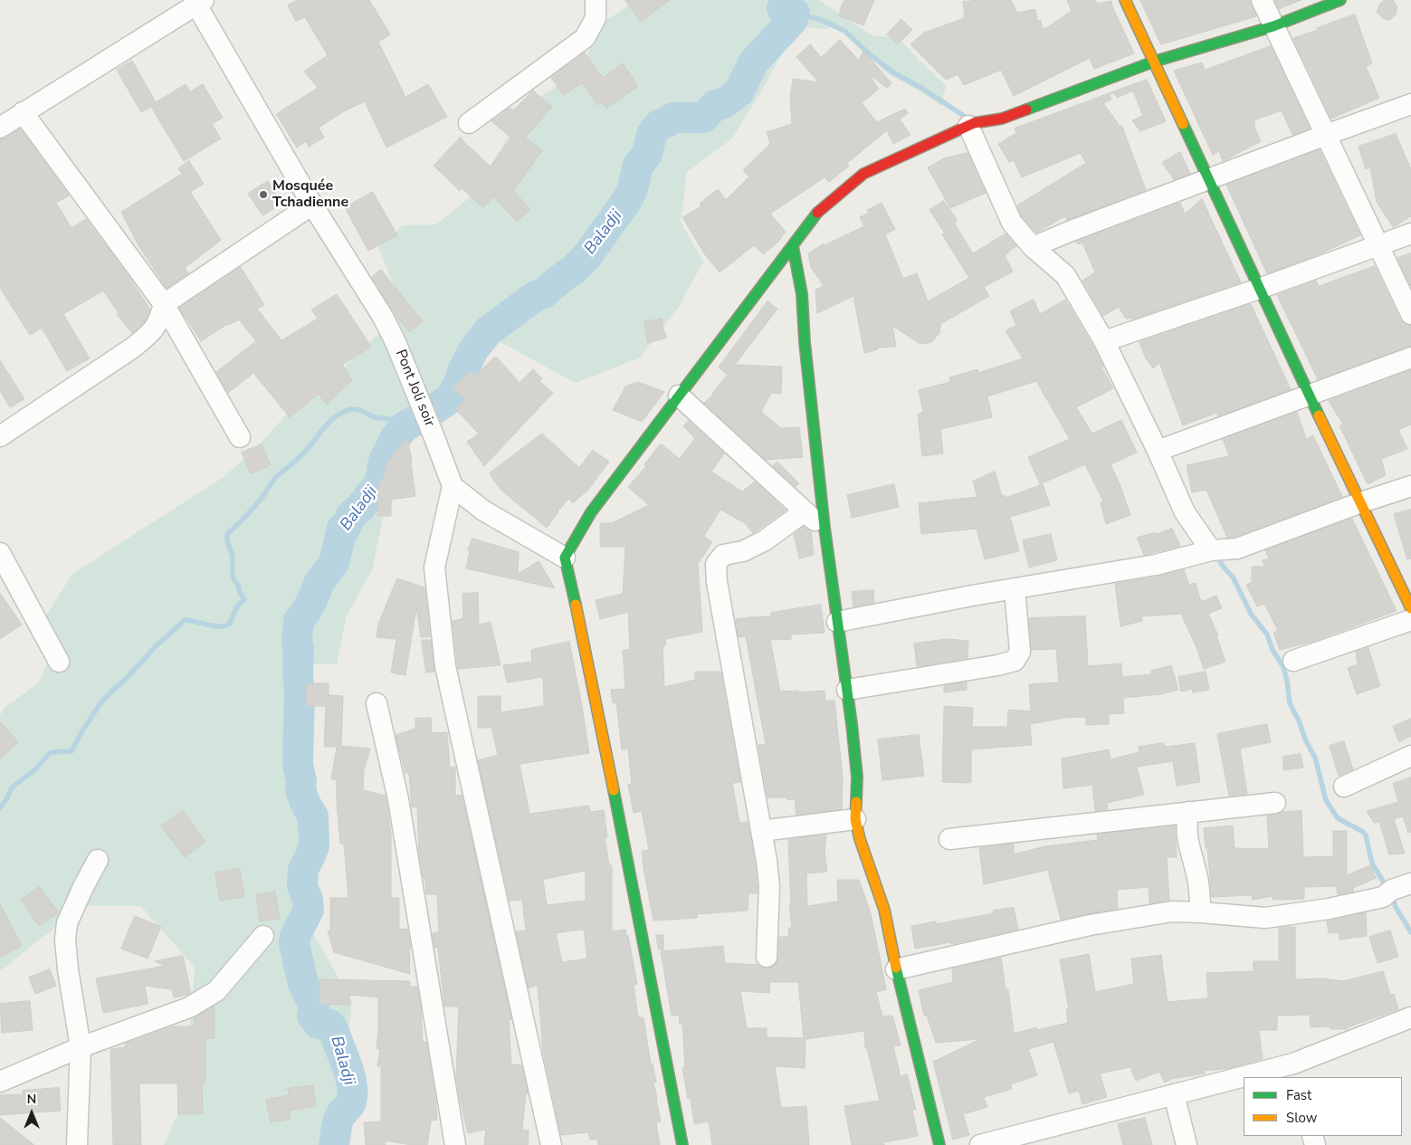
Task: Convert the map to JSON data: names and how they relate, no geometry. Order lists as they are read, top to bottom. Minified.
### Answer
{"streets":{"street":["Pont Joli soir"]},"water":["Baladji"],"places":["Mosquée Tchadienne"],"legend":["Fast","Slow"],"north":"top"}
